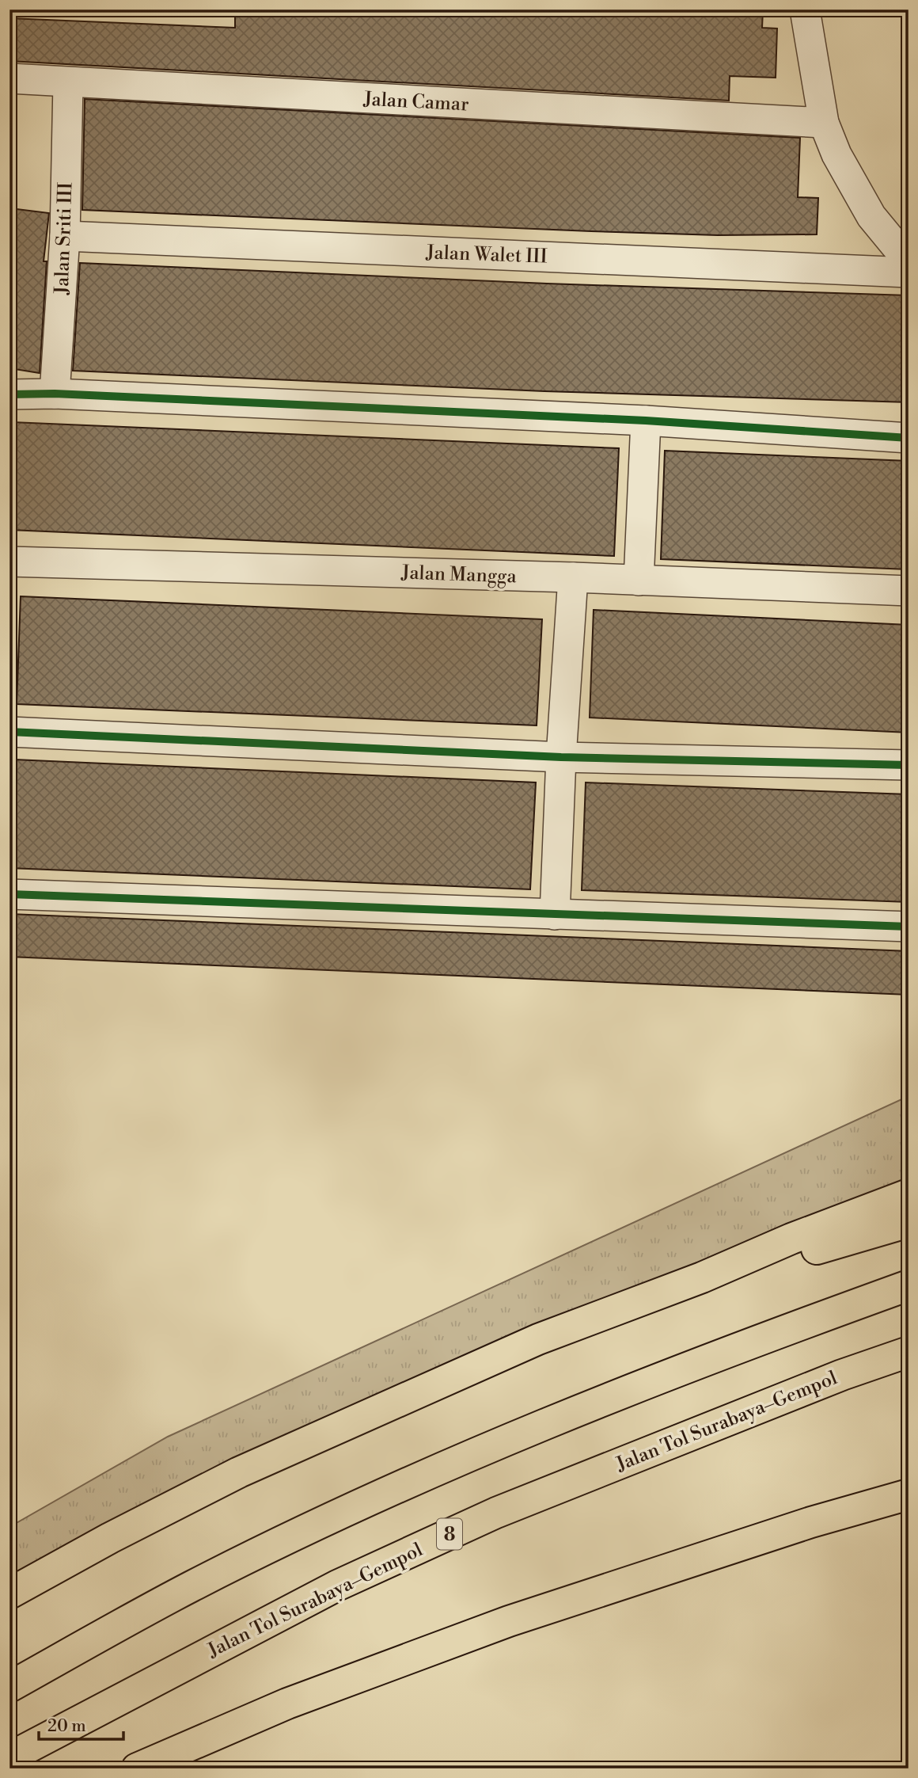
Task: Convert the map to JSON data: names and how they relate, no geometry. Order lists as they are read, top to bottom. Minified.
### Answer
{"streets":{"highway":["Jalan Tol Surabaya–Gempol","8"],"street":["Jalan Camar","Jalan Sriti III","Jalan Walet III","Jalan Mangga"]},"crossings":[["Jalan Camar","Jalan Sriti III"],["Jalan Sriti III","Jalan Walet III"]],"scale_bar":"20 m"}
